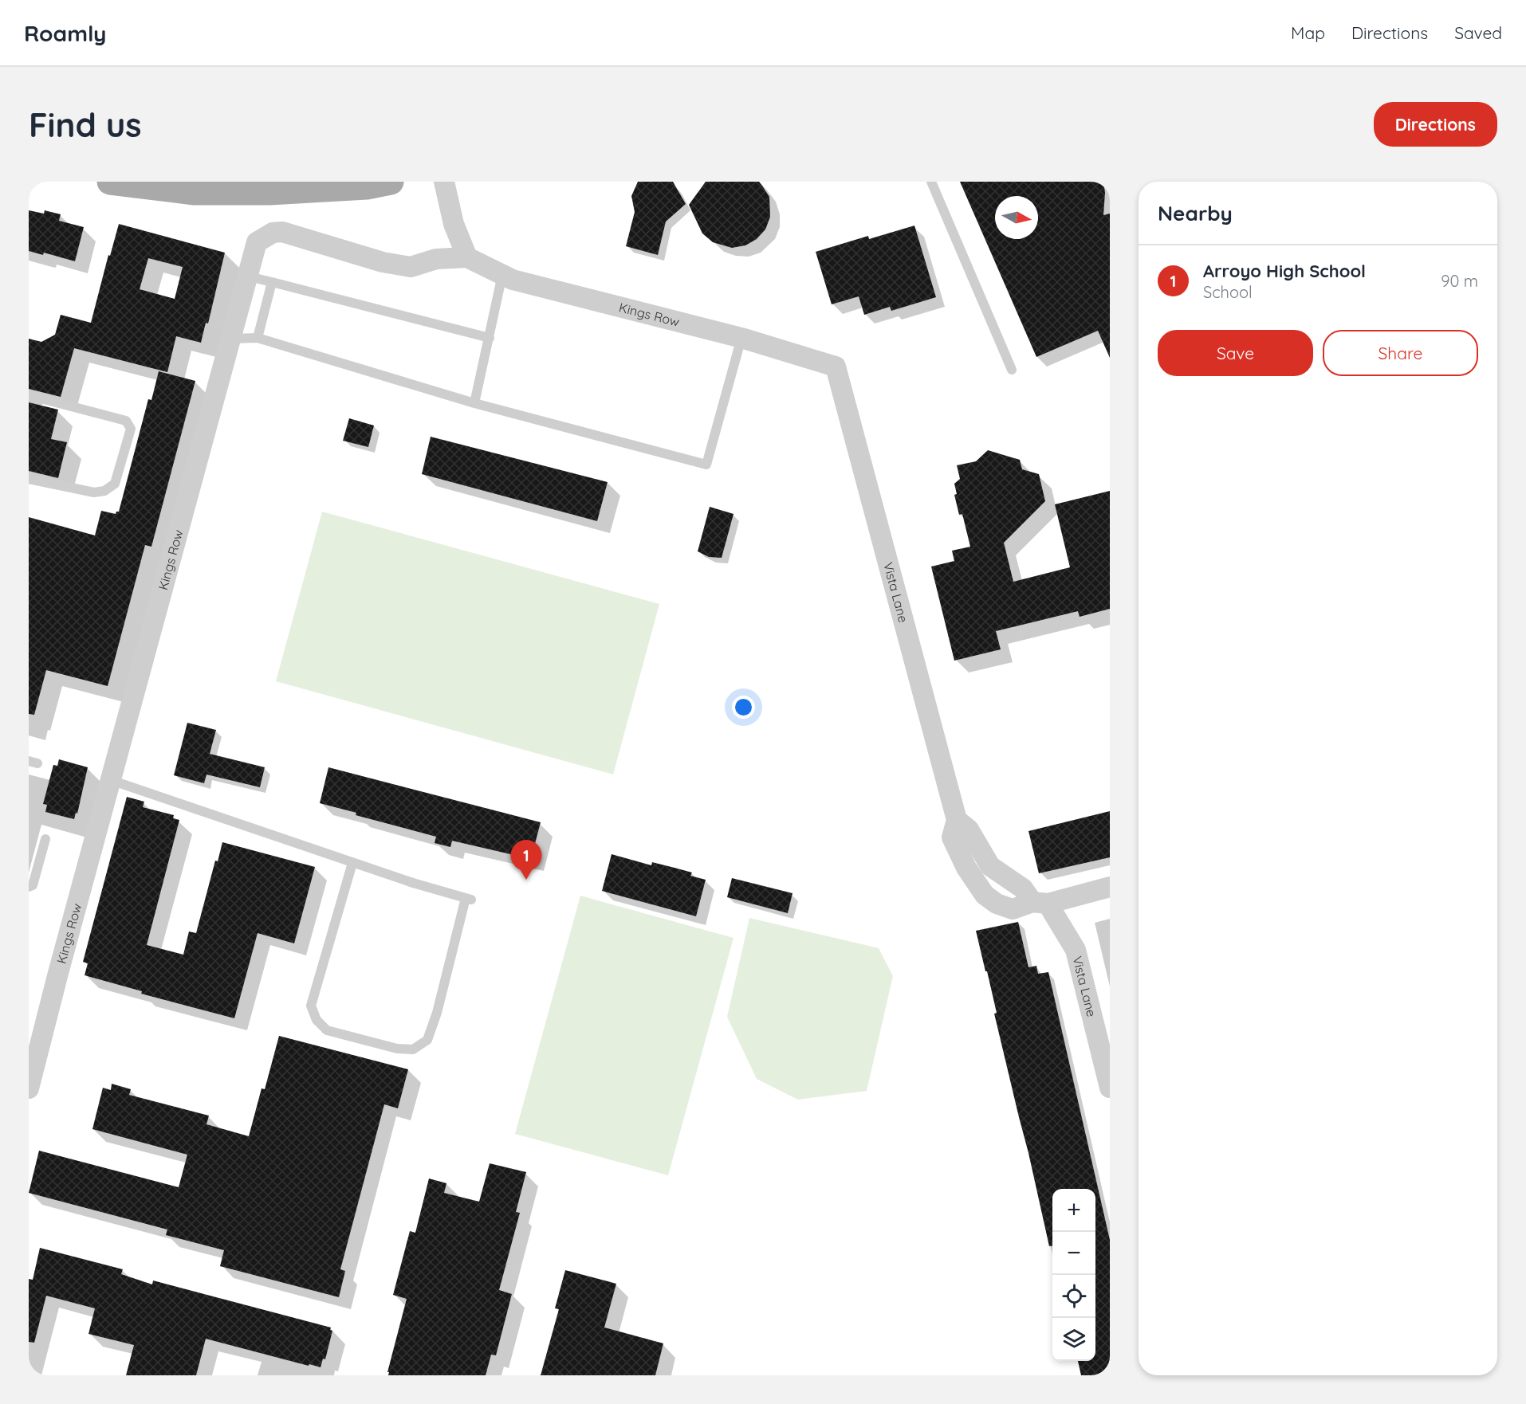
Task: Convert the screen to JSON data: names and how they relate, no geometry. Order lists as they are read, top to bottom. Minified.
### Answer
{"streets":{"street":["Kings Row","Vista Lane"]},"crossings":[["Kings Row","Vista Lane"]],"north":"right","page":{"header":"Roamly","nav":["Map","Directions","Saved"],"buttons":["Directions",["Save","Share"]],"title":"Find us","heading":"Nearby","list":[{"mark":"1","name":"Arroyo High School","note":"School","value":"90 m"}],"pins":"1","map_buttons":["+","−"]}}
